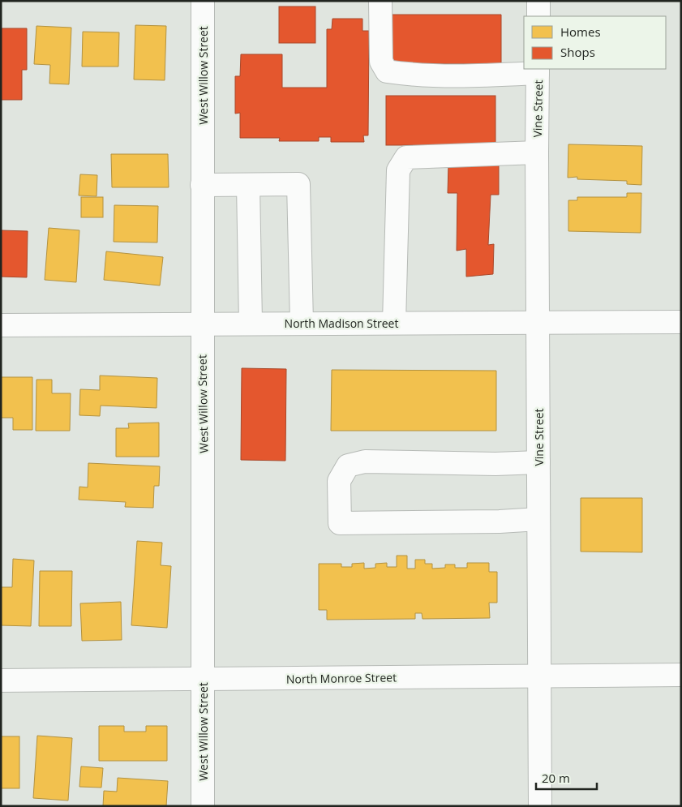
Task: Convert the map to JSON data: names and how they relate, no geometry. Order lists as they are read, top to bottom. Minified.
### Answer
{"streets":{"street":["West Willow Street","Vine Street","North Madison Street","North Monroe Street"]},"crossings":[["West Willow Street","North Madison Street"],["West Willow Street","North Monroe Street"],["Vine Street","North Madison Street"],["Vine Street","North Monroe Street"]],"legend":["Homes","Shops"],"scale_bar":"20 m"}
